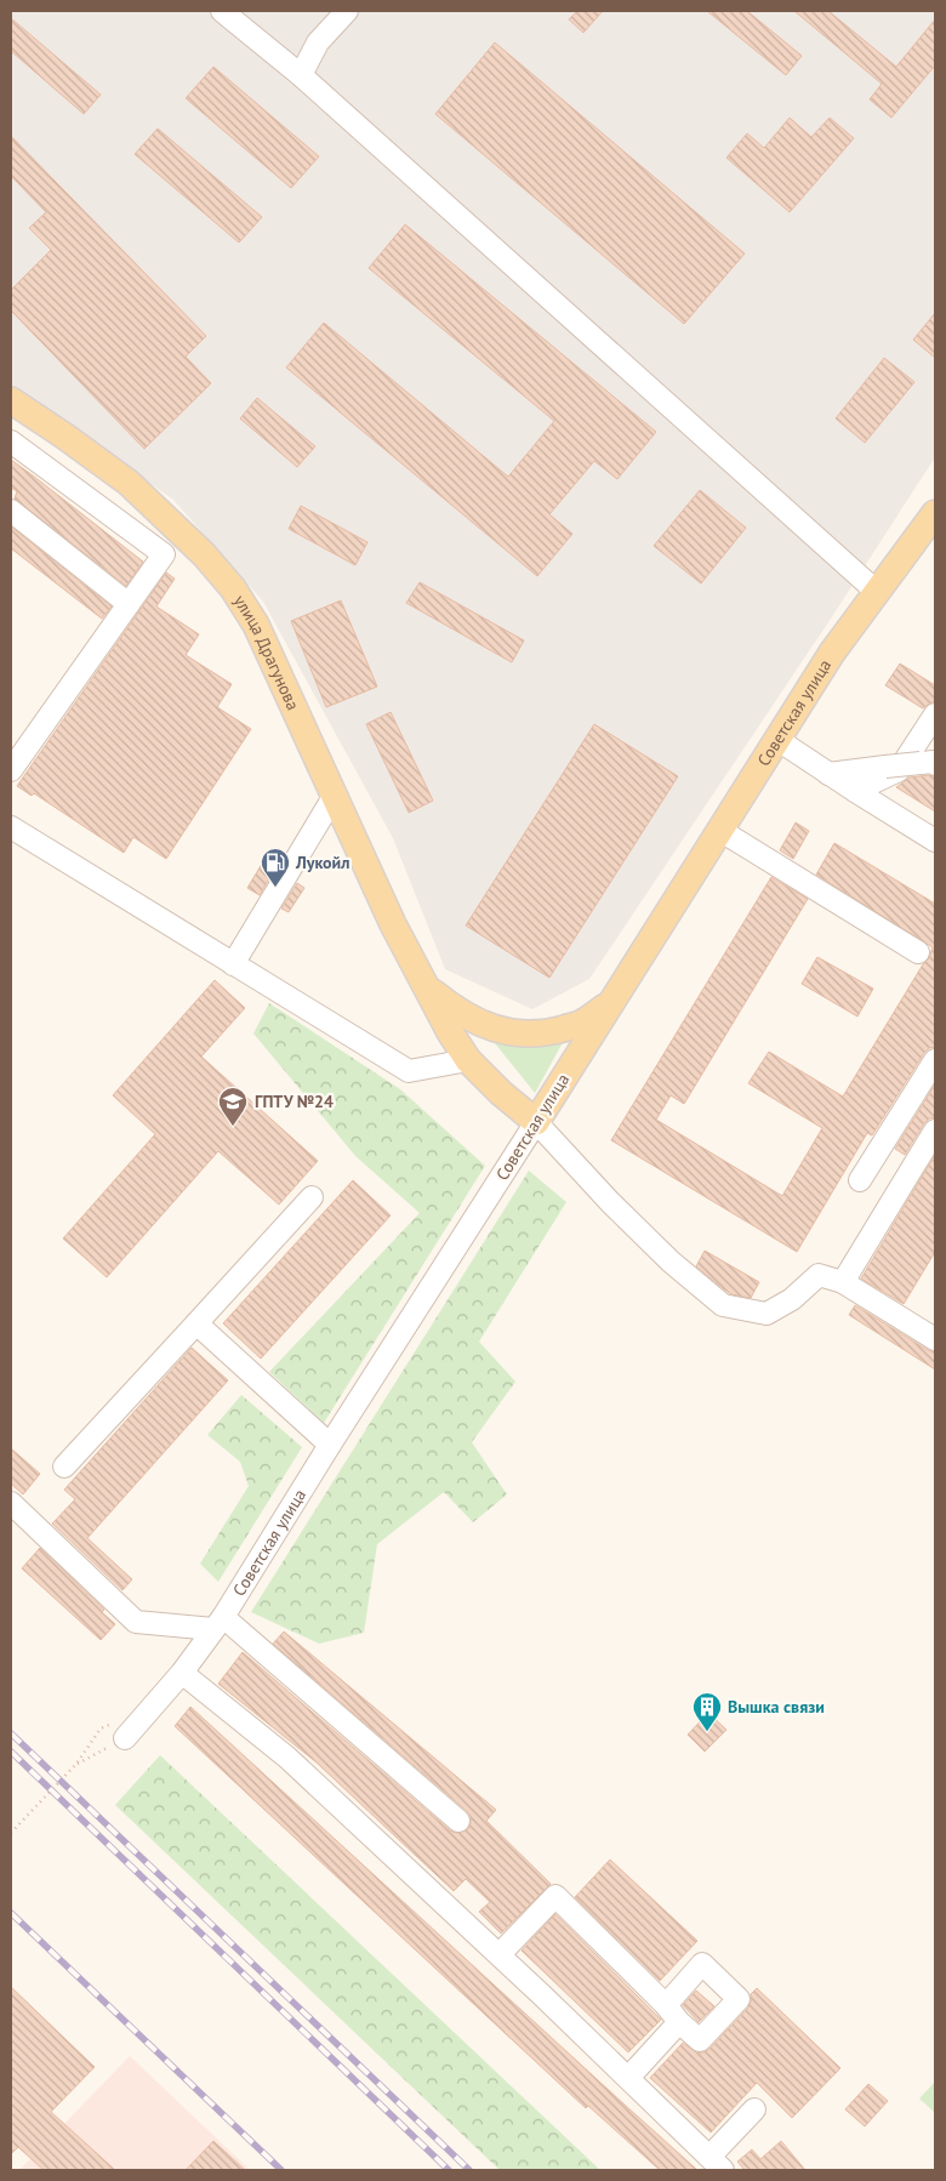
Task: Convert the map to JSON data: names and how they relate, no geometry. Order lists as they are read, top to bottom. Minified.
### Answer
{"streets":{"main road":["улица Драгунова","Советская улица"]},"crossings":[["улица Драгунова","Советская улица"]],"places":{"fuel station":["Лукойл"],"school or university":["ГПТУ №24"],"building":["Вышка связи"]}}
